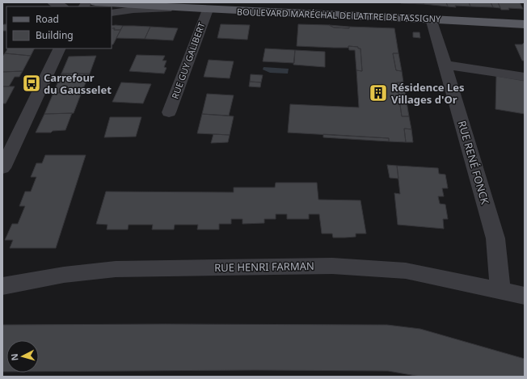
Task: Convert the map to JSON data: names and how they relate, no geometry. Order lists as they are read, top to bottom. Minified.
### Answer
{"streets":{"main road":["BOULEVARD MARÉCHAL DE LATTRE DE TASSIGNY"],"street":["RUE GUY GALIBERT","RUE RENÉ FONCK","RUE HENRI FARMAN"]},"crossings":[["BOULEVARD MARÉCHAL DE LATTRE DE TASSIGNY","RUE GUY GALIBERT"],["BOULEVARD MARÉCHAL DE LATTRE DE TASSIGNY","RUE RENÉ FONCK"],["RUE RENÉ FONCK","RUE HENRI FARMAN"]],"places":{"bus stop":["Carrefour du Gausselet"],"building":["Résidence Les Villages d'Or"]},"legend":["Road","Building"],"north":"left"}
